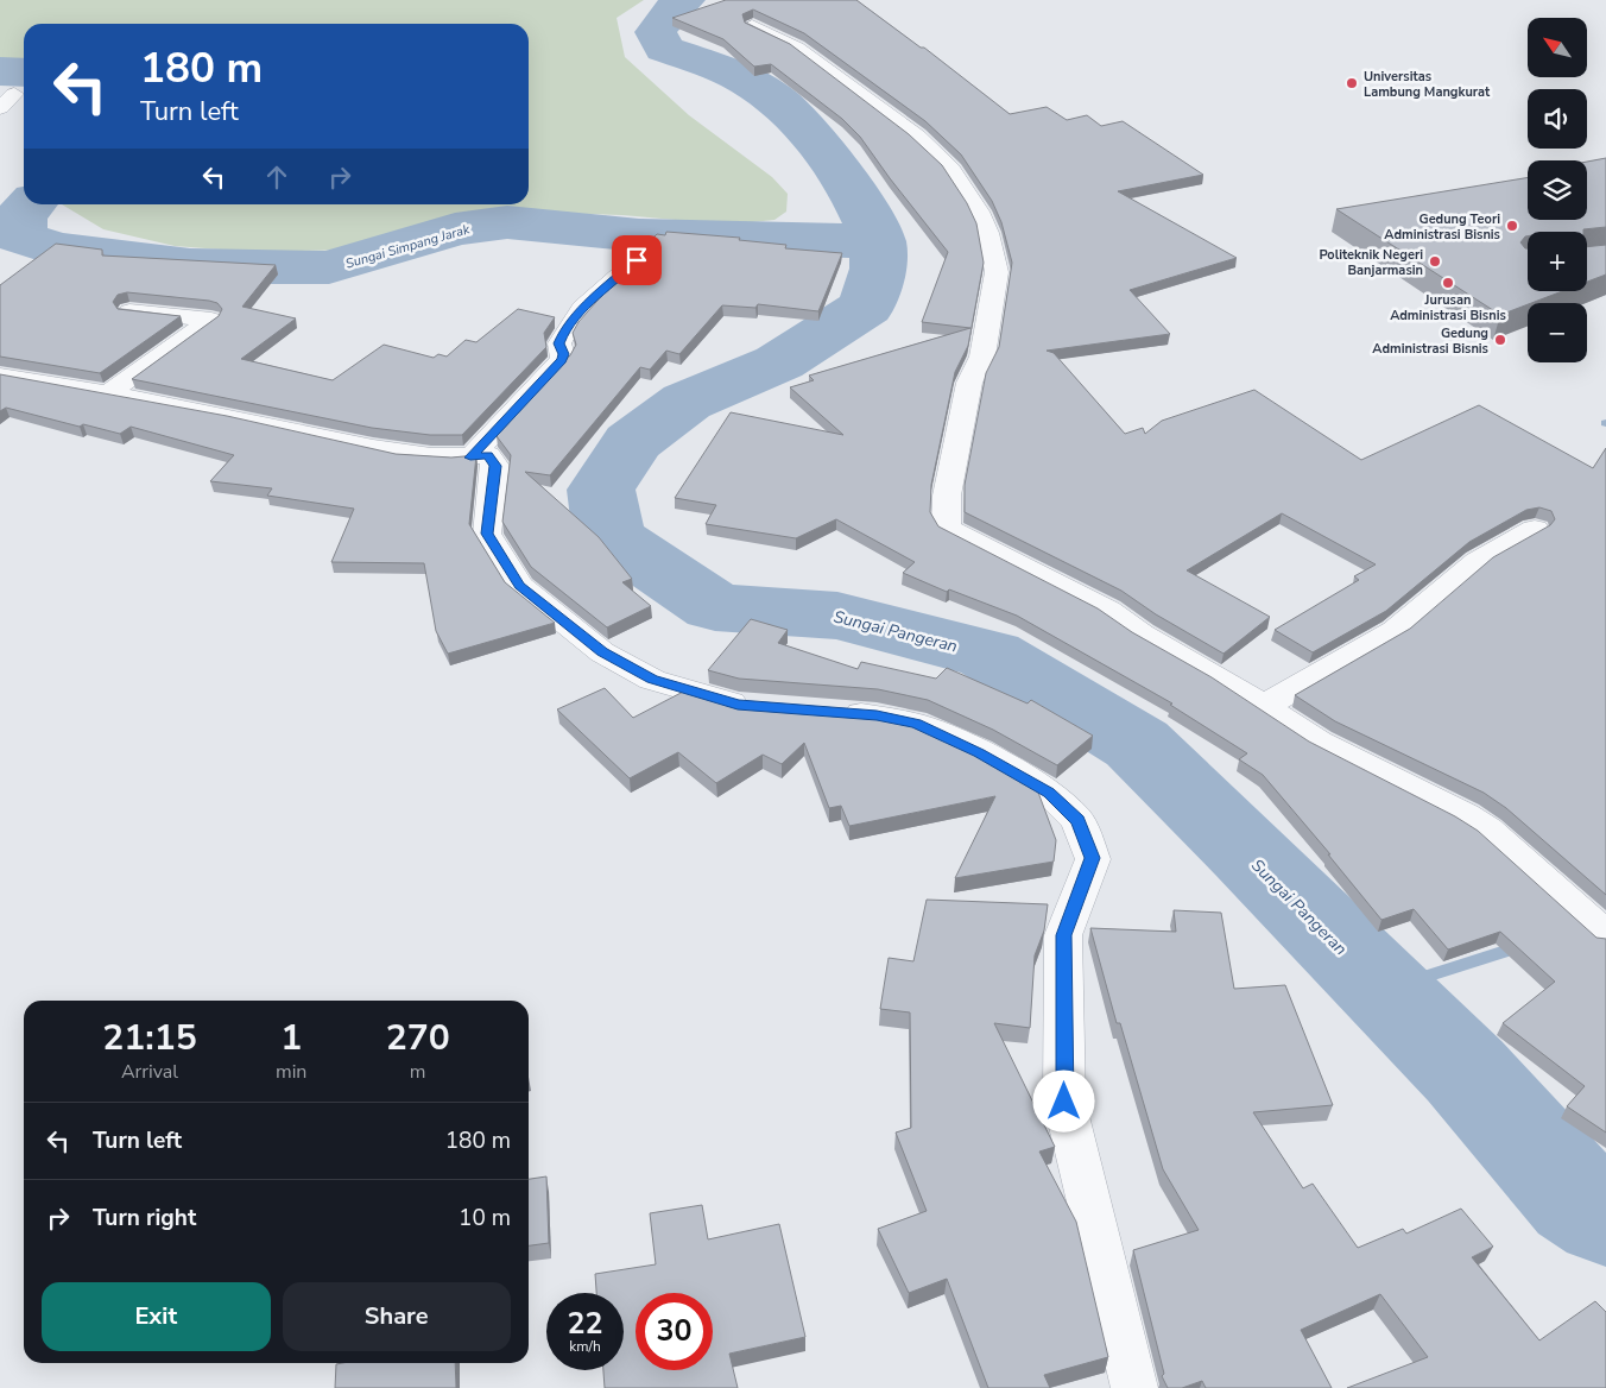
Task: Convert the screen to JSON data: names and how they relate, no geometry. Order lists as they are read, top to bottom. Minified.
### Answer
{"water":["Sungai Simpang Jarak","Sungai Pangeran"],"places":["Universitas Lambung Mangkurat","Gedung Teori Administrasi Bisnis","Politeknik Negeri Banjarmasin","Jurusan Administrasi Bisnis","Gedung Administrasi Bisnis"],"north":"top left","page":{"map_buttons":["+","−"],"turn":["180 m","Turn left"],"eta":["21:15","Arrival","1","min","270","m"],"list":[{"name":"Turn left","value":"180 m"},{"name":"Turn right","value":"10 m"}],"buttons":["Exit","Share"],"speed":"22 km/h","limit":"30"}}
